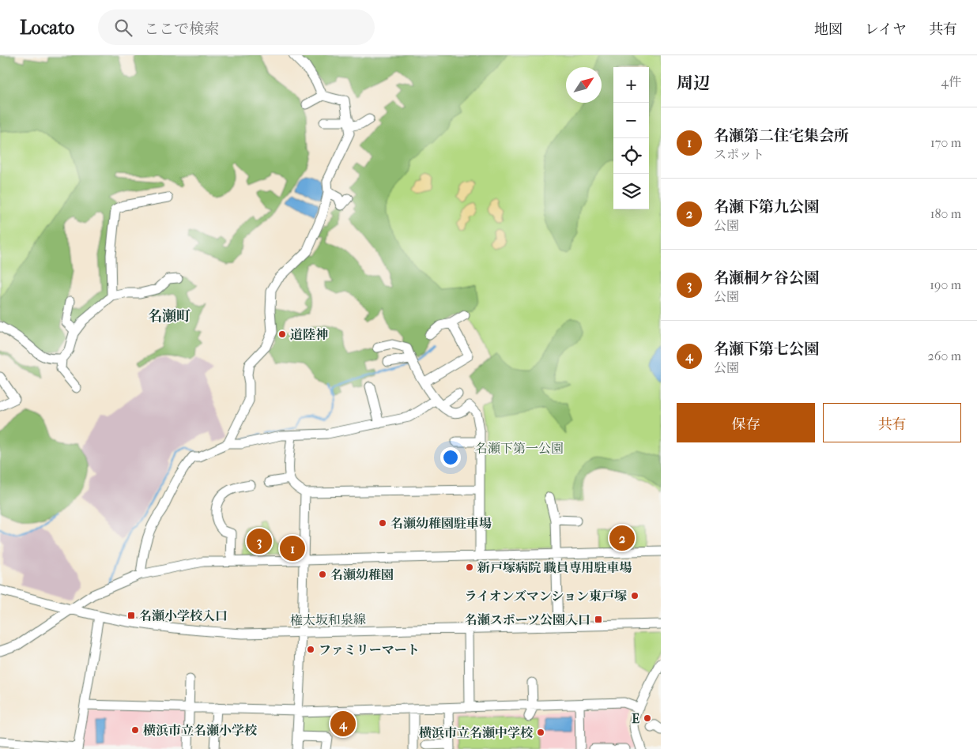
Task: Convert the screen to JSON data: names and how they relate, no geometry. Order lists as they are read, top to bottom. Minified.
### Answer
{"streets":{"street":["権太坂和泉線"]},"districts":["名瀬町"],"parks":["名瀬下第一公園"],"places":{"other":["道陸神","名瀬幼稚園駐車場","新戸塚病院 職員専用駐車場","名瀬幼稚園","ライオンズマンション東戸塚","ファミリーマート","E","横浜市立名瀬小学校","横浜市立名瀬中学校"],"transit":["名瀬小学校入口","名瀬スポーツ公園入口"]},"north":"top right","page":{"header":"Locato","search":"ここで検索","nav":["地図","レイヤ","共有"],"heading":["周辺","4件"],"map_buttons":["+","−"],"list":[{"mark":"1","name":"名瀬第二住宅集会所","note":"スポット","value":"170 m"},{"mark":"2","name":"名瀬下第九公園","note":"公園","value":"180 m"},{"mark":"3","name":"名瀬桐ケ谷公園","note":"公園","value":"190 m"},{"mark":"4","name":"名瀬下第七公園","note":"公園","value":"260 m"}],"buttons":["保存","共有"],"pins":["2","3","1","4"]}}
